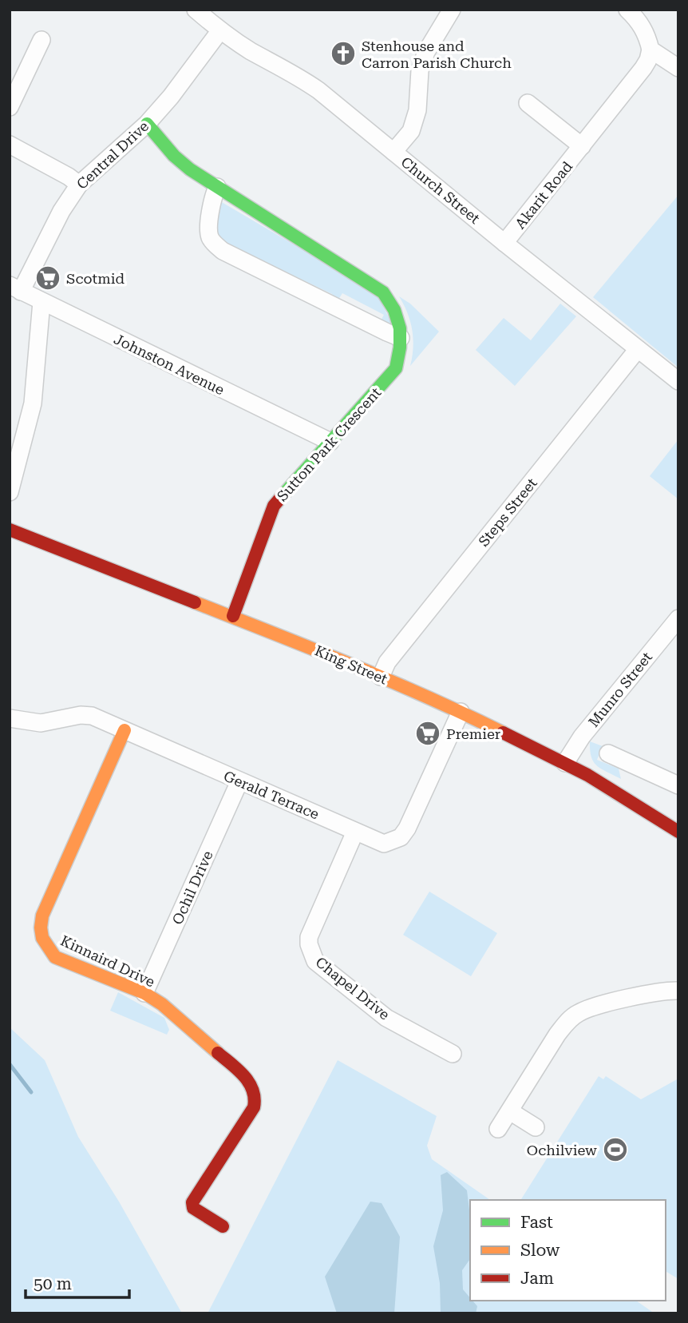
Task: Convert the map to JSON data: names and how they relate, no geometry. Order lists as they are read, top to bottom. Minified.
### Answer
{"streets":{"street":["Central Drive","Church Street","Akarit Road","Johnston Avenue","Sutton Park Crescent","Steps Street","King Street","Munro Street","Gerald Terrace","Ochil Drive","Kinnaird Drive","Chapel Drive"]},"crossings":[["Central Drive","Church Street"],["Central Drive","Johnston Avenue"],["Central Drive","Sutton Park Crescent"],["Church Street","Akarit Road"],["Church Street","Steps Street"],["Johnston Avenue","Sutton Park Crescent"],["Sutton Park Crescent","King Street"],["Steps Street","King Street"],["King Street","Munro Street"],["King Street","Gerald Terrace"],["Gerald Terrace","Ochil Drive"],["Gerald Terrace","Kinnaird Drive"],["Gerald Terrace","Chapel Drive"],["Ochil Drive","Kinnaird Drive"]],"places":{"church":["Stenhouse and Carron Parish Church"],"supermarket":["Scotmid","Premier"],"sports":["Ochilview"]},"legend":["Fast","Slow","Jam"],"scale_bar":"50 m"}
